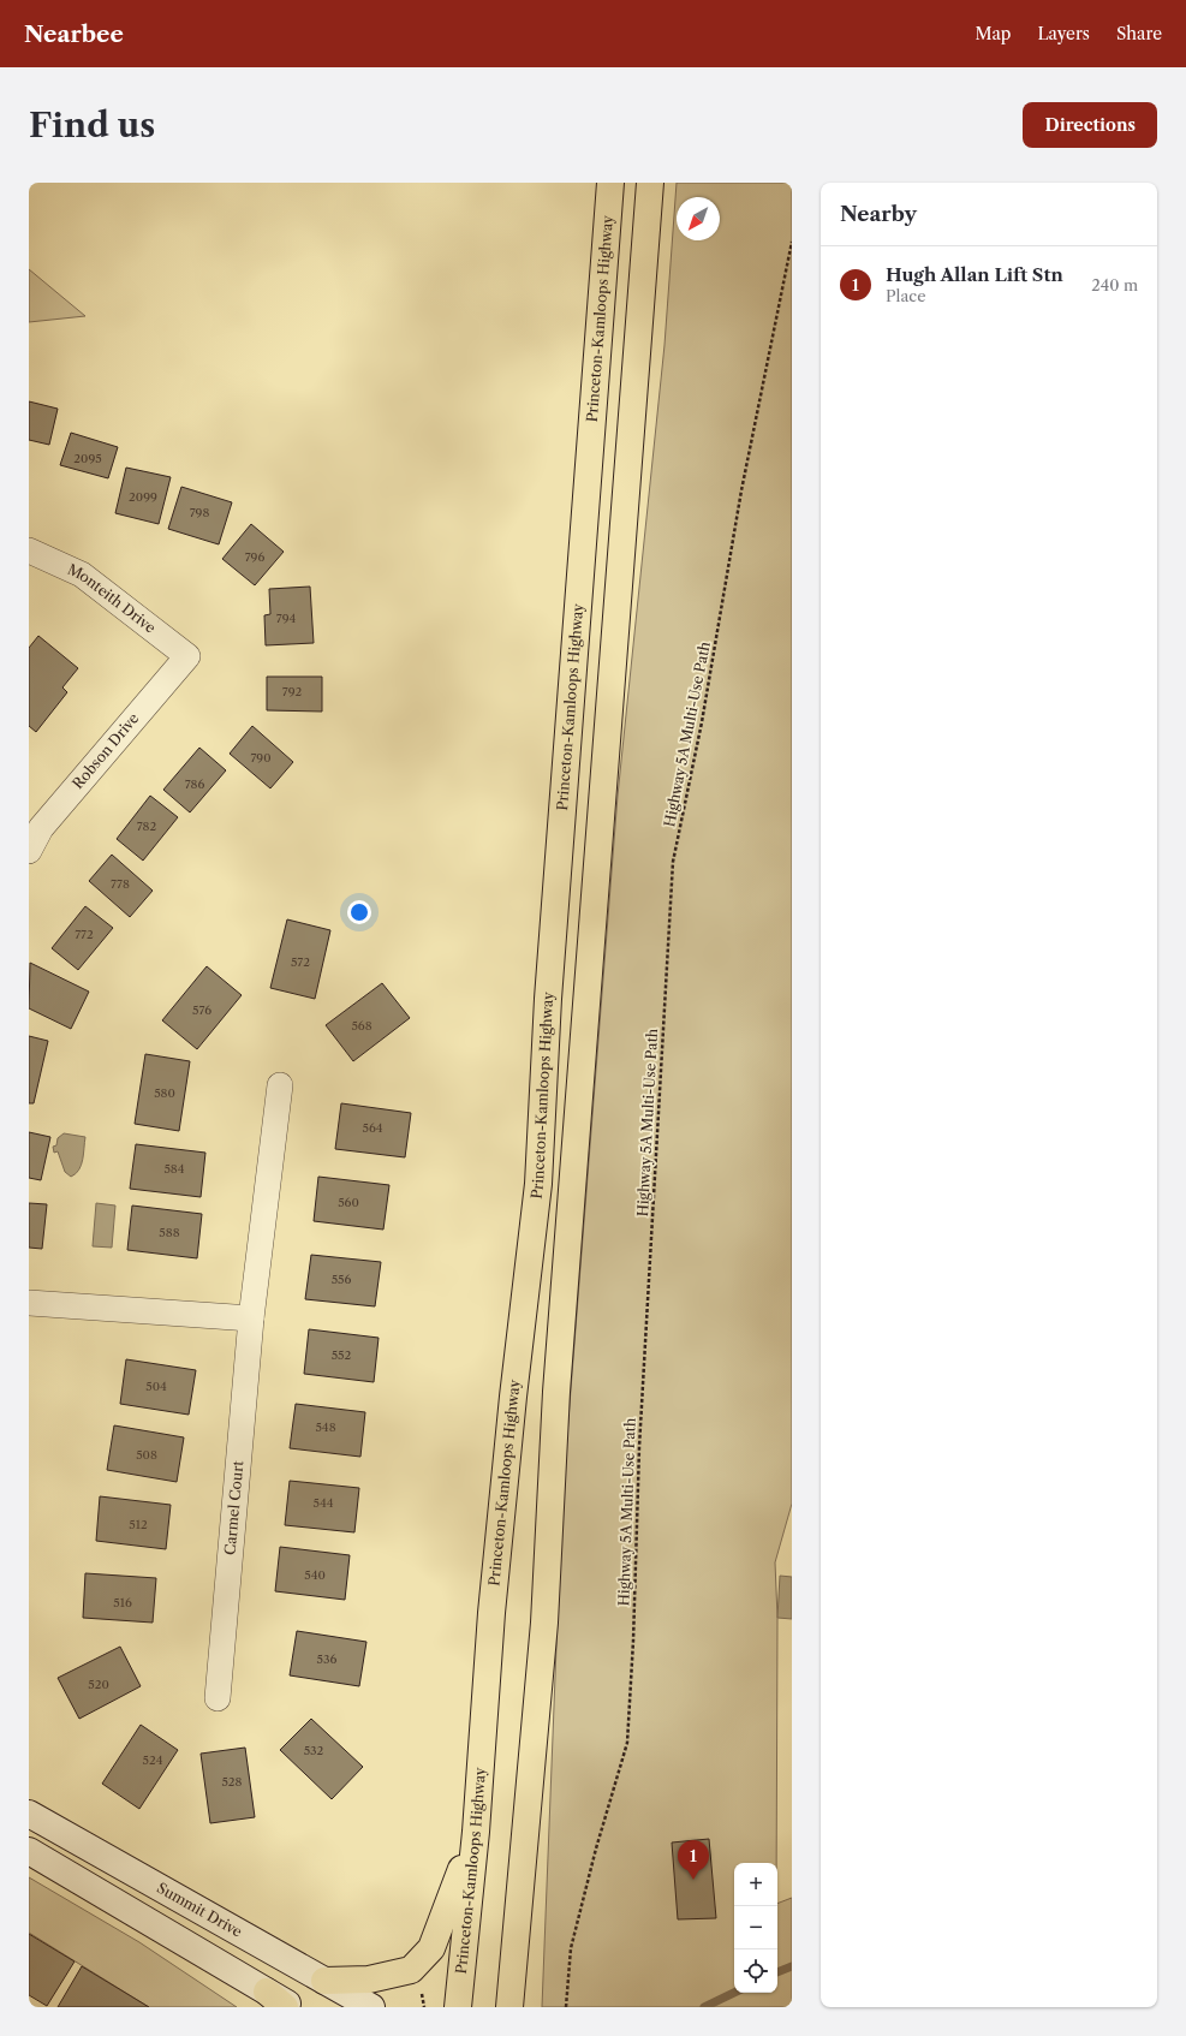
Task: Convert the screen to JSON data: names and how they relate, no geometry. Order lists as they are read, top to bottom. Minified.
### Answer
{"streets":{"main road":["Princeton-Kamloops Highway","Summit Drive"],"street":["Monteith Drive","Robson Drive","Carmel Court"],"path":["Highway 5A Multi-Use Path"]},"crossings":[["Monteith Drive","Robson Drive"]],"house_numbers":["2095","2099","798","796","794","792","790","786","782","778","772","572","576","568","580","564","584","560","588","556","552","504","548","508","544","512","540","516","536","520","532","524","528"],"north":"bottom left","page":{"header":"Nearbee","nav":["Map","Layers","Share"],"buttons":"Directions","title":"Find us","heading":"Nearby","list":[{"mark":"1","name":"Hugh Allan Lift Stn","note":"Place","value":"240 m"}],"pins":"1","map_buttons":["+","−"]}}
